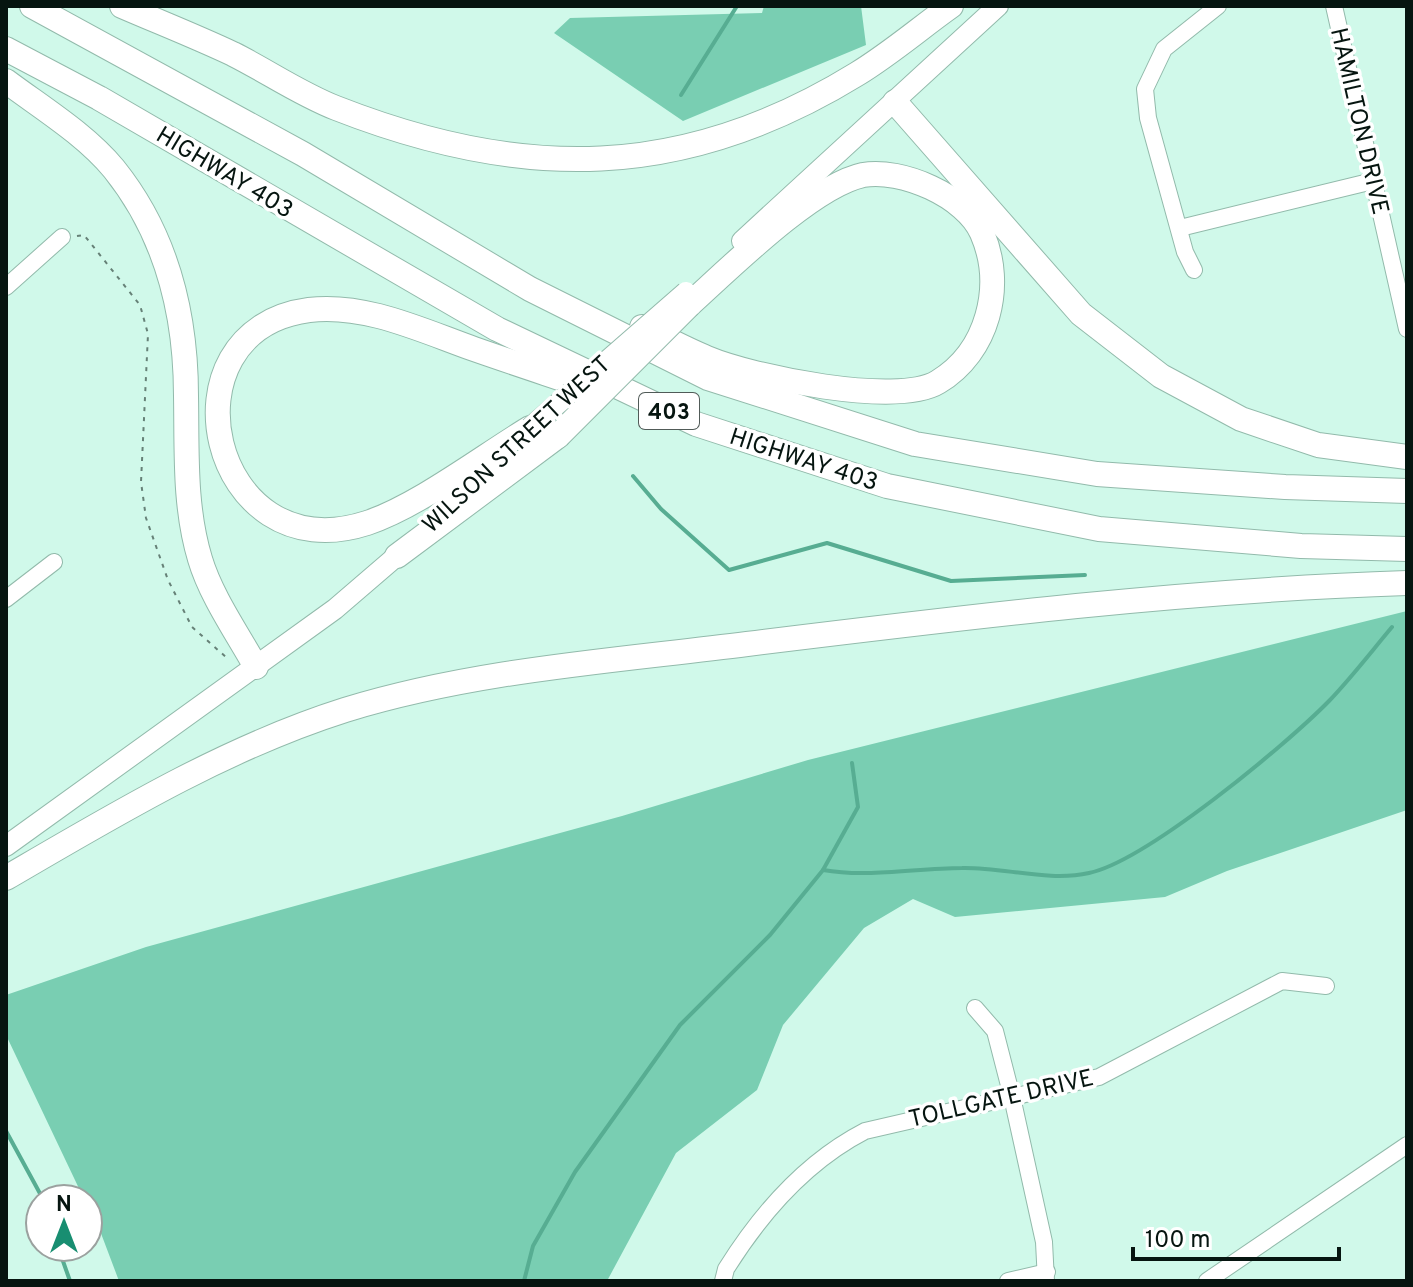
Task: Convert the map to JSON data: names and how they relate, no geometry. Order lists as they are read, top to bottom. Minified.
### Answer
{"streets":{"highway":["HIGHWAY 403","403"],"main road":["WILSON STREET WEST"],"street":["HAMILTON DRIVE","TOLLGATE DRIVE"]},"scale_bar":"100 m","north":"top"}
